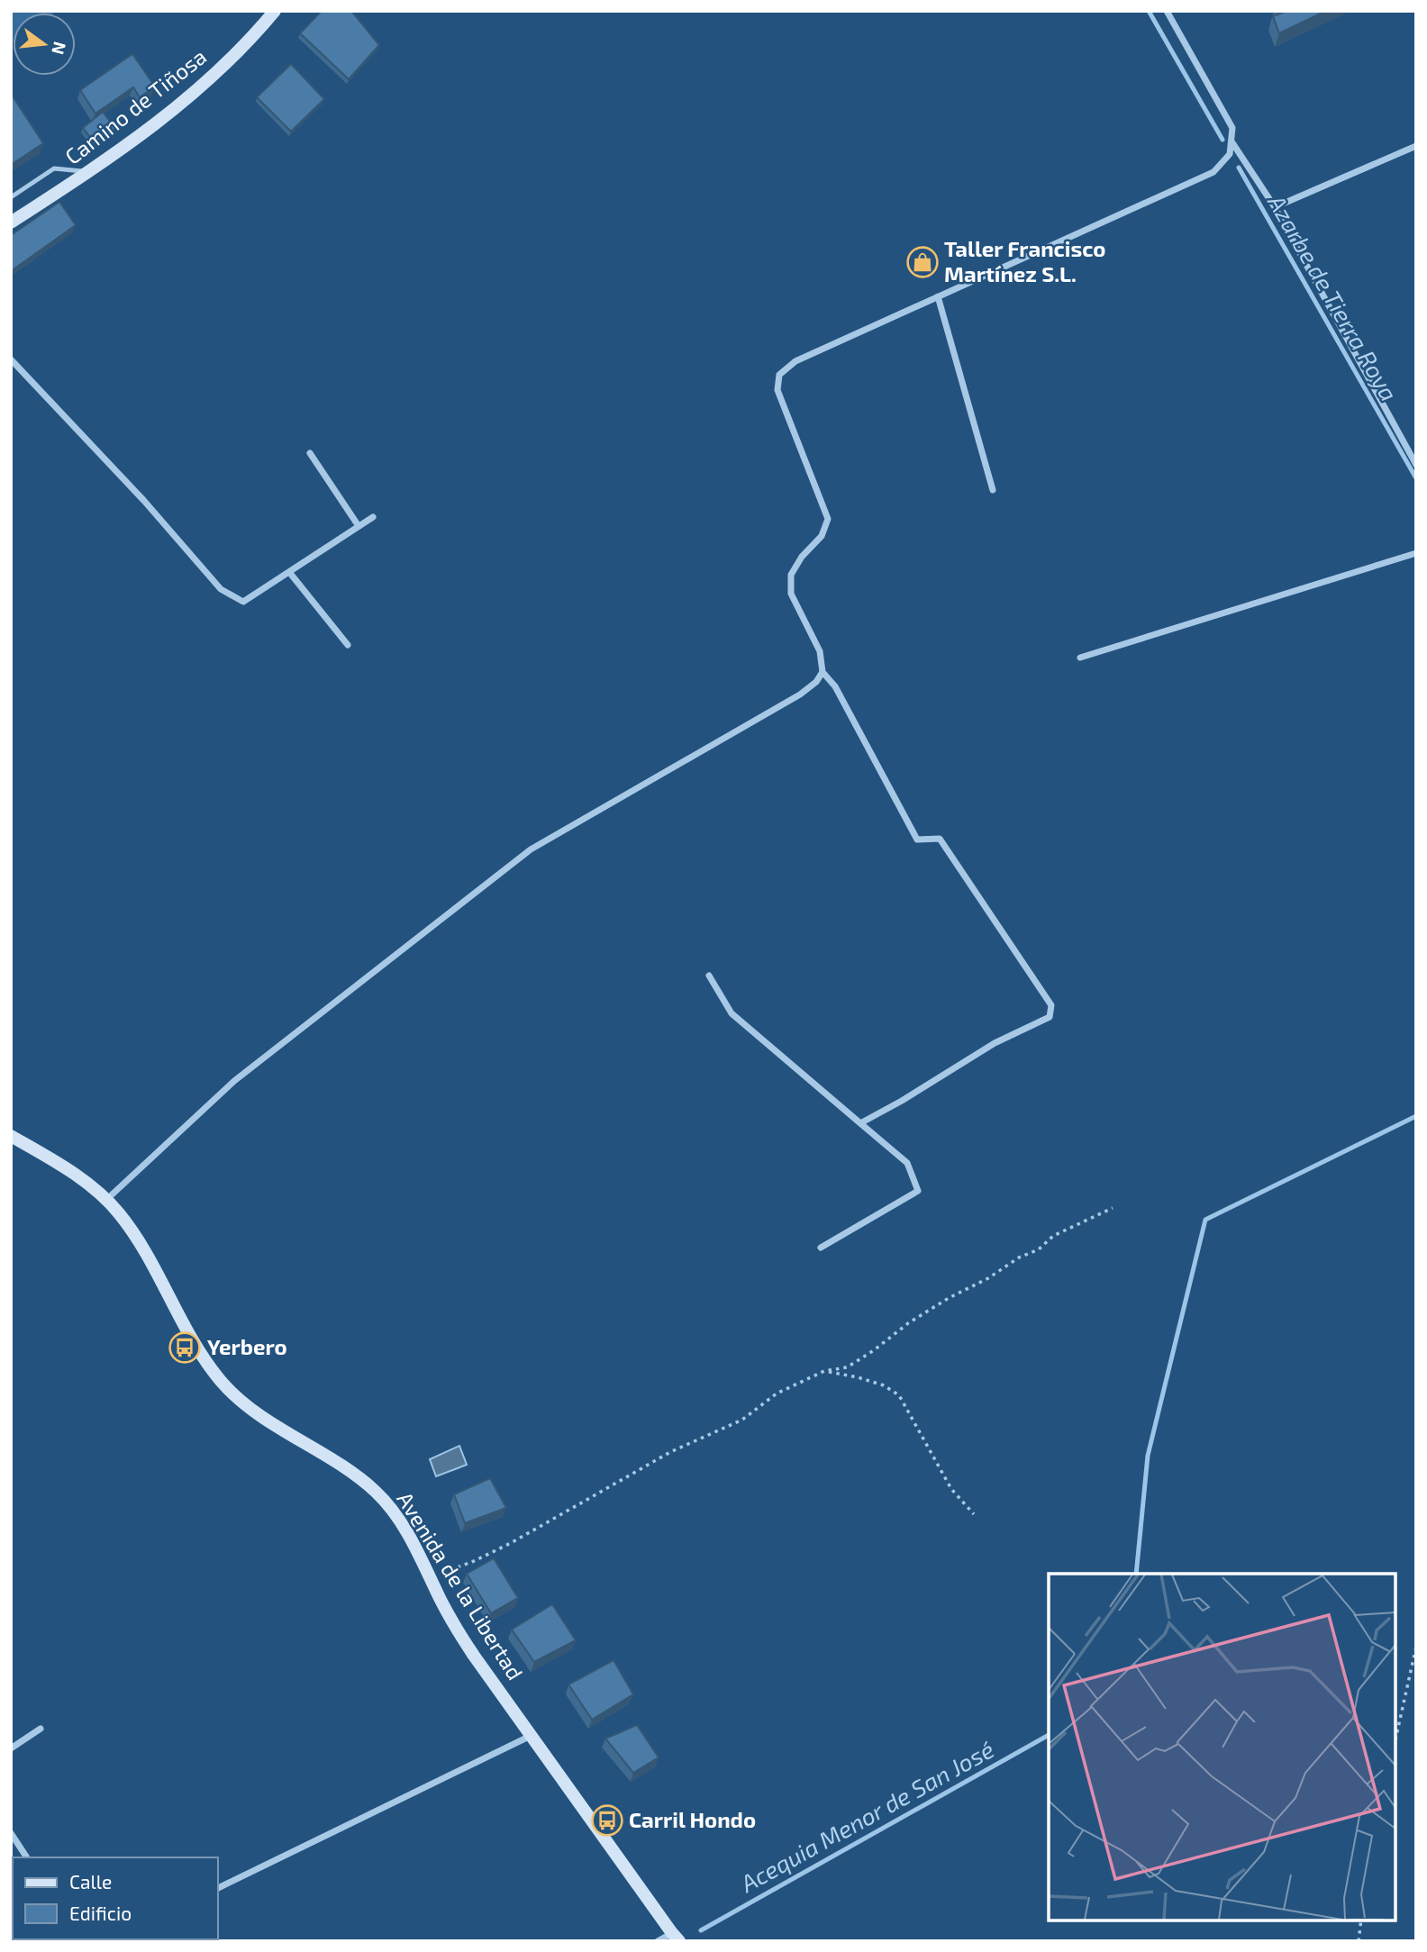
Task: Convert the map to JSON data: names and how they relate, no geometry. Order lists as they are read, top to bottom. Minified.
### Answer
{"streets":{"main road":["Camino de Tiñosa","Avenida de la Libertad"]},"water":["Azarbe de Tierra Roya","Acequia Menor de San José"],"places":{"shop":["Taller Francisco Martínez S.L."],"bus stop":["Yerbero","Carril Hondo"]},"legend":["Calle","Edificio"],"north":"right"}
